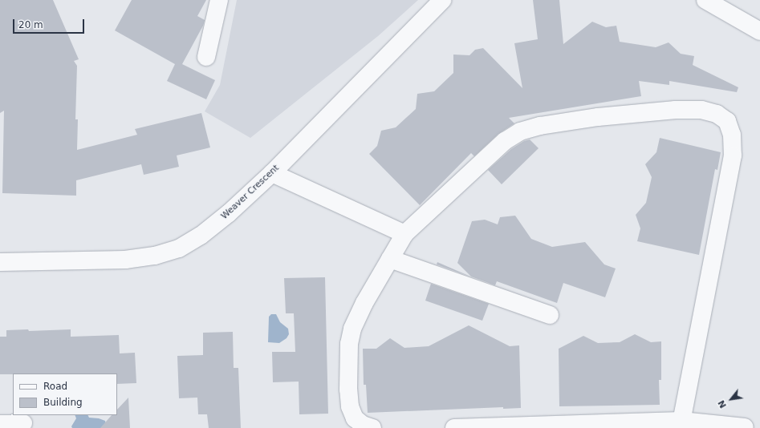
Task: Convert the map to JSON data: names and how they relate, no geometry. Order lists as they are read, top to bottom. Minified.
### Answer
{"streets":{"street":["Weaver Crescent"]},"legend":["Road","Building"],"scale_bar":"20 m","north":"bottom left"}
